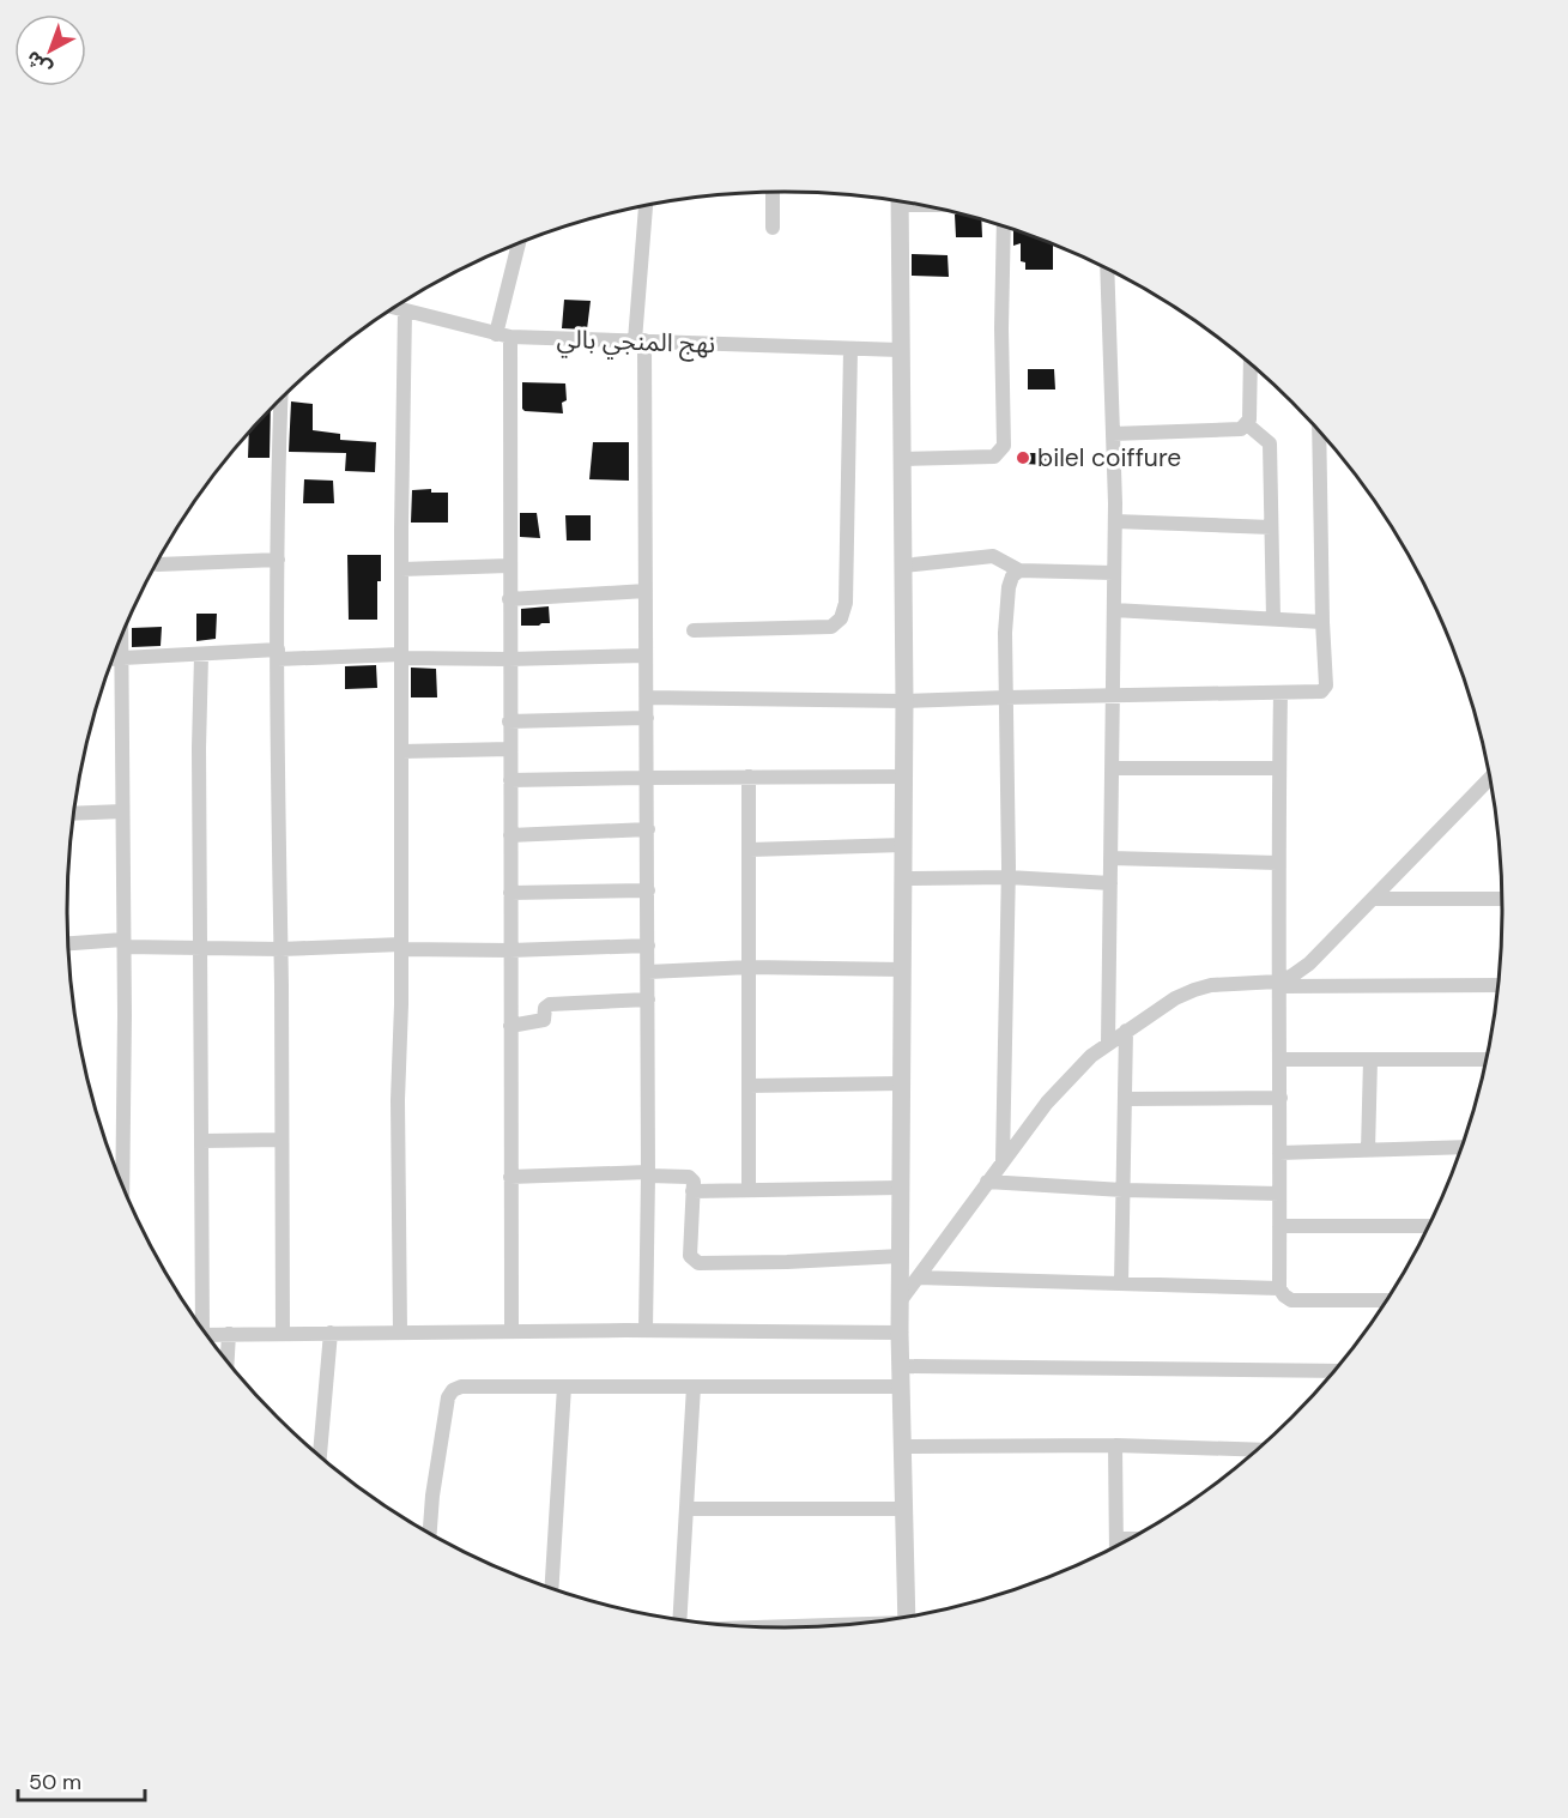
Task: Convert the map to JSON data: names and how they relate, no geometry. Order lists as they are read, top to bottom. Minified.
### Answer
{"streets":{"street":["نهج المنجي بالي"]},"places":["bilel coiffure"],"scale_bar":"50 m","north":"bottom left"}
